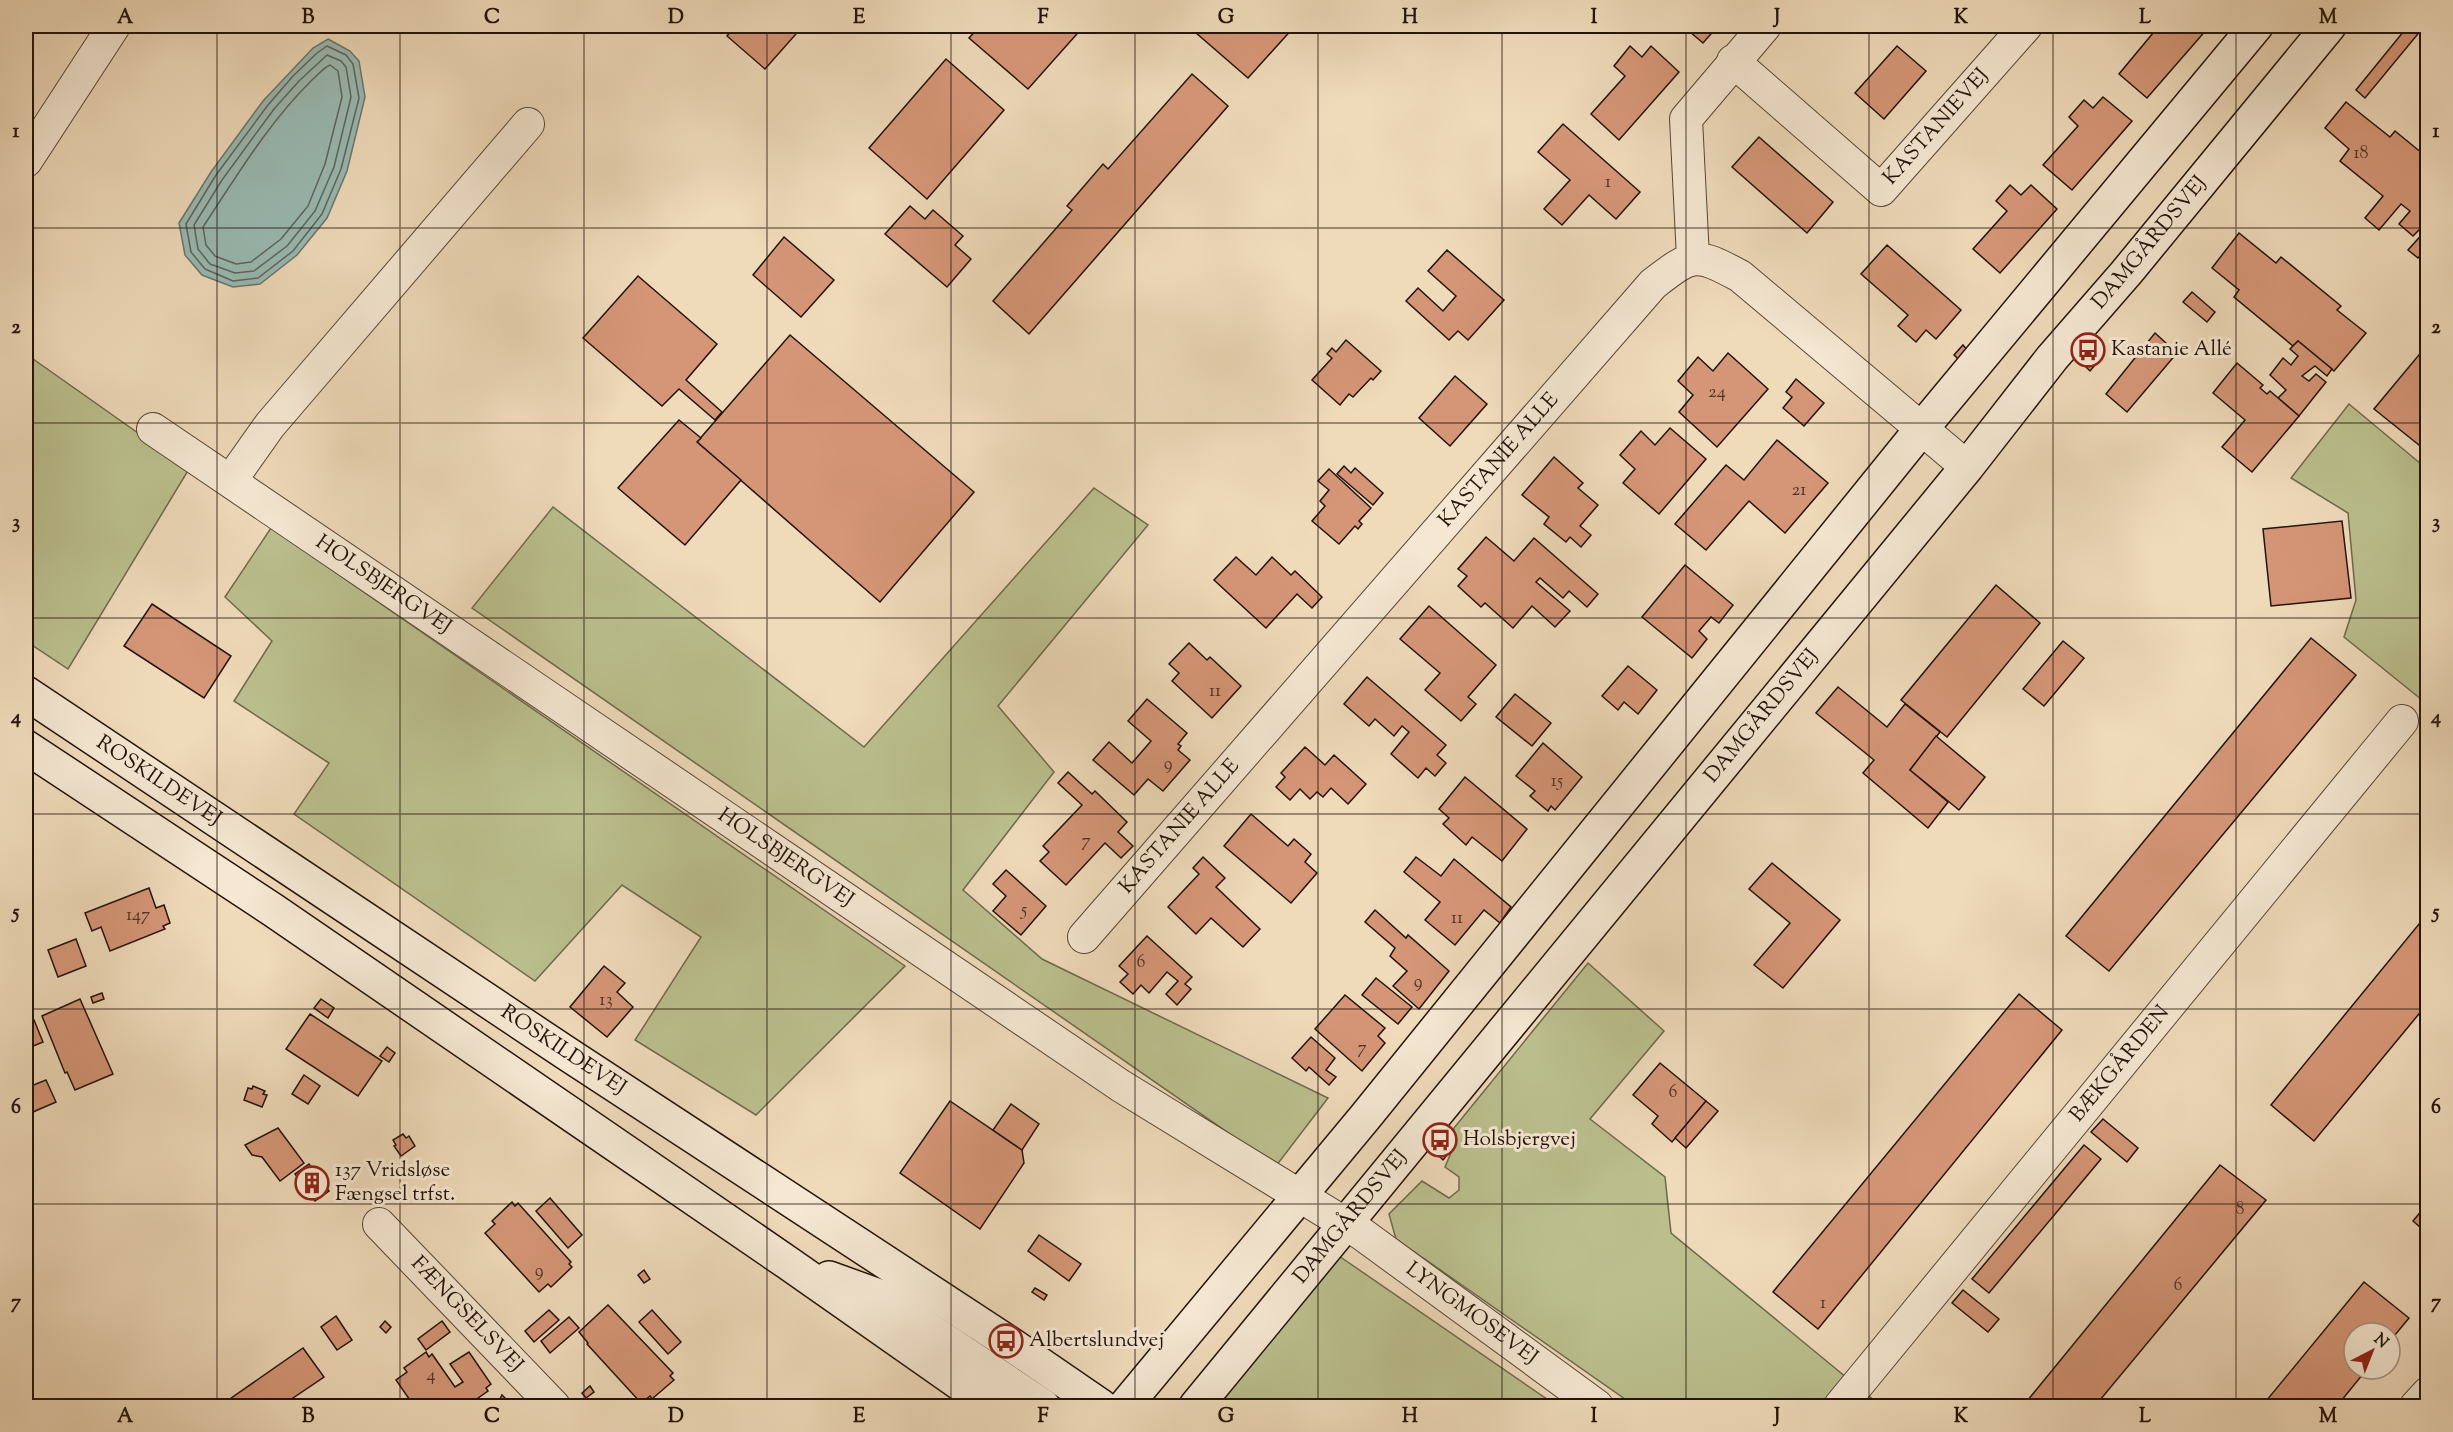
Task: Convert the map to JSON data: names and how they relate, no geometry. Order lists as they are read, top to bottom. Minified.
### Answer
{"streets":{"street":["KASTANIEVEJ","DAMGÅRDSVEJ","KASTANIE ALLE","HOLSBJERGVEJ","ROSKILDEVEJ","BÆKGÅRDEN","FÆNGSELSVEJ","LYNGMOSEVEJ"]},"crossings":[["DAMGÅRDSVEJ","HOLSBJERGVEJ"],["DAMGÅRDSVEJ","LYNGMOSEVEJ"],["HOLSBJERGVEJ","LYNGMOSEVEJ"]],"places":{"bus stop":["Kastanie Allé","Holsbjergvej","Albertslundvej"],"building":["137 Vridsløse Fængsel trfst."]},"house_numbers":["18","1","24","21","11","9","15","7","5","147","11","6","9","13","7","6","8","9","6","1","4"],"north":"top right","grid":{"columns":["A","B","C","D","E","F","G","H","I","J","K","L","M"],"rows":["1","2","3","4","5","6","7"]}}
